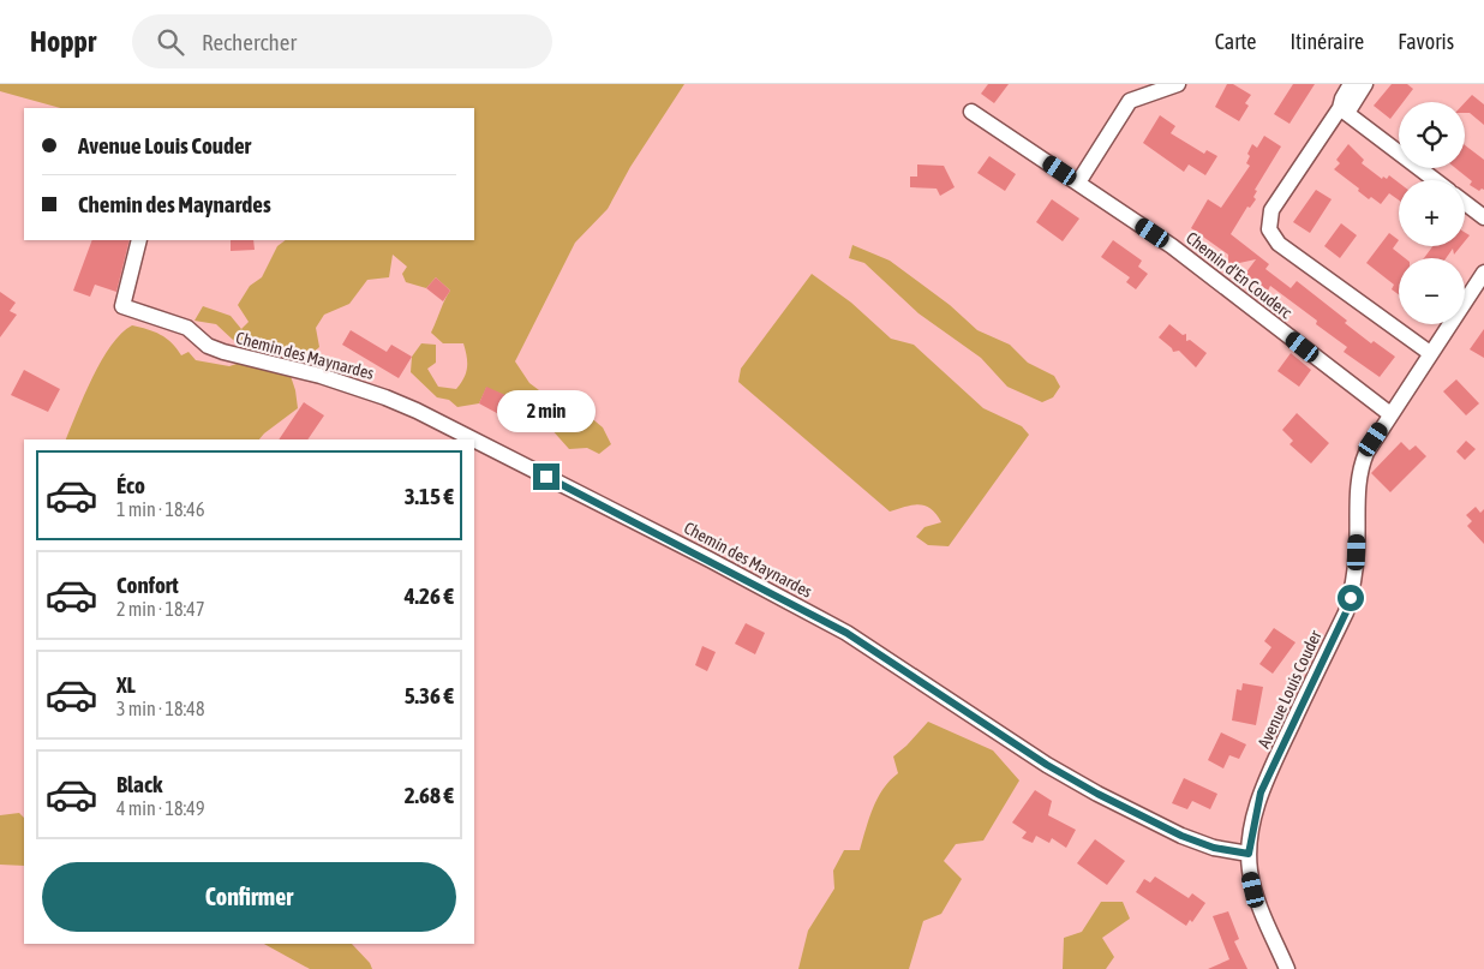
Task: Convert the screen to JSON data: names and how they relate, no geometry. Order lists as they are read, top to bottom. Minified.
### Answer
{"streets":{"street":["Chemin d'En Couderc","Chemin des Maynardes","Avenue Louis Couder"]},"crossings":[["Chemin d'En Couderc","Avenue Louis Couder"],["Chemin des Maynardes","Avenue Louis Couder"]],"page":{"header":"Hoppr","search":"Rechercher","nav":["Carte","Itinéraire","Favoris"],"map_buttons":["+","−"],"banner":["Avenue Louis Couder","Chemin des Maynardes"],"bubble":"2 min","list":[{"name":"Éco","note":"1 min · 18:46","value":"3.15 €"},{"name":"Confort","note":"2 min · 18:47","value":"4.26 €"},{"name":"XL","note":"3 min · 18:48","value":"5.36 €"},{"name":"Black","note":"4 min · 18:49","value":"2.68 €"}],"buttons":"Confirmer"}}
